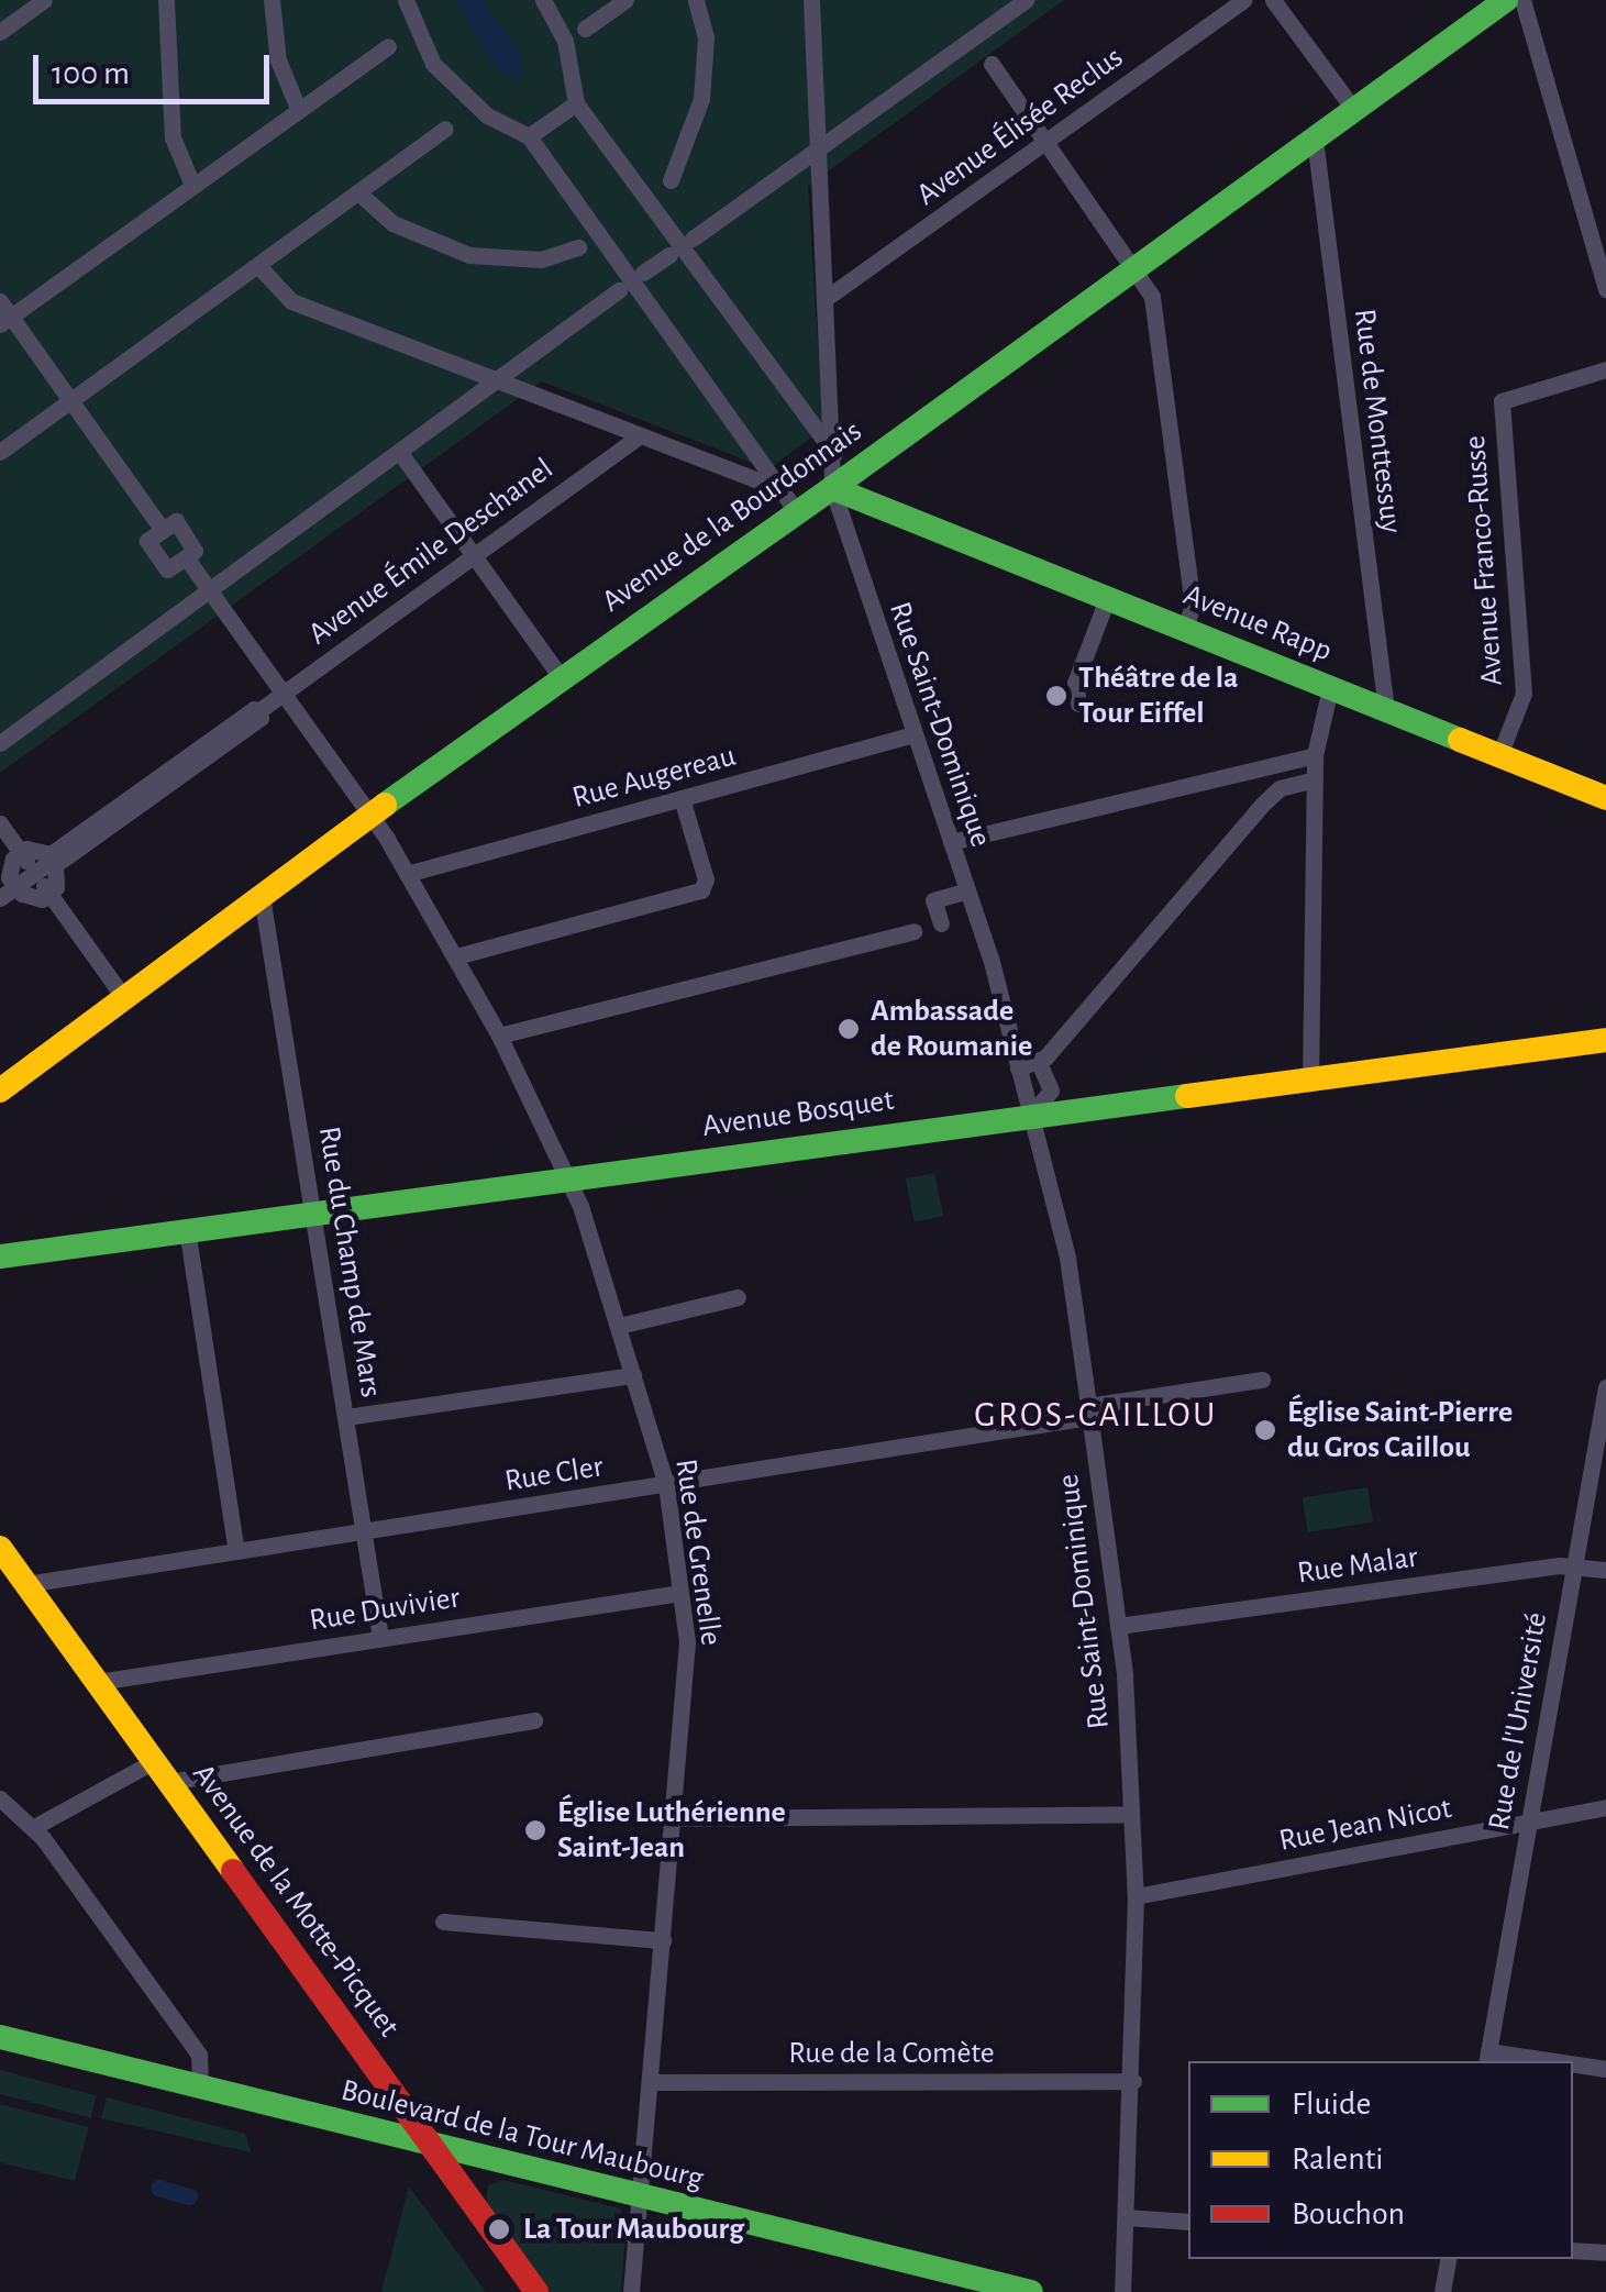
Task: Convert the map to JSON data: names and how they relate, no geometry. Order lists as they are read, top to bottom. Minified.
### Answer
{"streets":{"main road":["Avenue de la Bourdonnais","Avenue Rapp","Avenue Bosquet","Avenue de la Motte-Picquet","Boulevard de la Tour Maubourg"],"street":["Avenue Élisée Reclus","Rue de Monttessuy","Avenue Émile Deschanel","Avenue Franco-Russe","Rue Saint-Dominique","Rue Augereau","Rue du Champ de Mars","Rue Cler","Rue de Grenelle","Rue Malar","Rue Duvivier","Rue de l'Université","Rue Jean Nicot","Rue de la Comète"]},"crossings":[["Rue de Monttessuy","Avenue de la Bourdonnais"],["Rue de Monttessuy","Avenue Rapp"],["Avenue de la Bourdonnais","Avenue Rapp"],["Avenue de la Bourdonnais","Rue Saint-Dominique"],["Avenue de la Bourdonnais","Rue du Champ de Mars"],["Avenue de la Bourdonnais","Rue de Grenelle"],["Avenue Émile Deschanel","Rue de Grenelle"],["Avenue Franco-Russe","Avenue Rapp"],["Avenue Rapp","Rue Saint-Dominique"],["Rue Saint-Dominique","Rue Augereau"],["Rue Saint-Dominique","Avenue Bosquet"],["Rue Saint-Dominique","Rue Cler"],["Rue Saint-Dominique","Rue Malar"],["Rue Saint-Dominique","Rue Jean Nicot"],["Rue Saint-Dominique","Rue de la Comète"],["Rue Augereau","Rue de Grenelle"],["Avenue Bosquet","Rue du Champ de Mars"],["Avenue Bosquet","Rue de Grenelle"],["Rue du Champ de Mars","Rue Cler"],["Rue du Champ de Mars","Rue Duvivier"],["Rue Cler","Rue de Grenelle"],["Rue Cler","Avenue de la Motte-Picquet"],["Rue de Grenelle","Rue Duvivier"],["Rue de Grenelle","Rue de la Comète"],["Rue de Grenelle","Boulevard de la Tour Maubourg"],["Rue Malar","Rue de l'Université"],["Rue Duvivier","Avenue de la Motte-Picquet"],["Rue de l'Université","Rue Jean Nicot"],["Avenue de la Motte-Picquet","Boulevard de la Tour Maubourg"]],"districts":["GROS-CAILLOU"],"places":["Théâtre de la Tour Eiffel","Ambassade de Roumanie","Église Saint-Pierre du Gros Caillou","Église Luthérienne Saint-Jean","La Tour Maubourg"],"legend":["Fluide","Ralenti","Bouchon"],"scale_bar":"100 m"}
